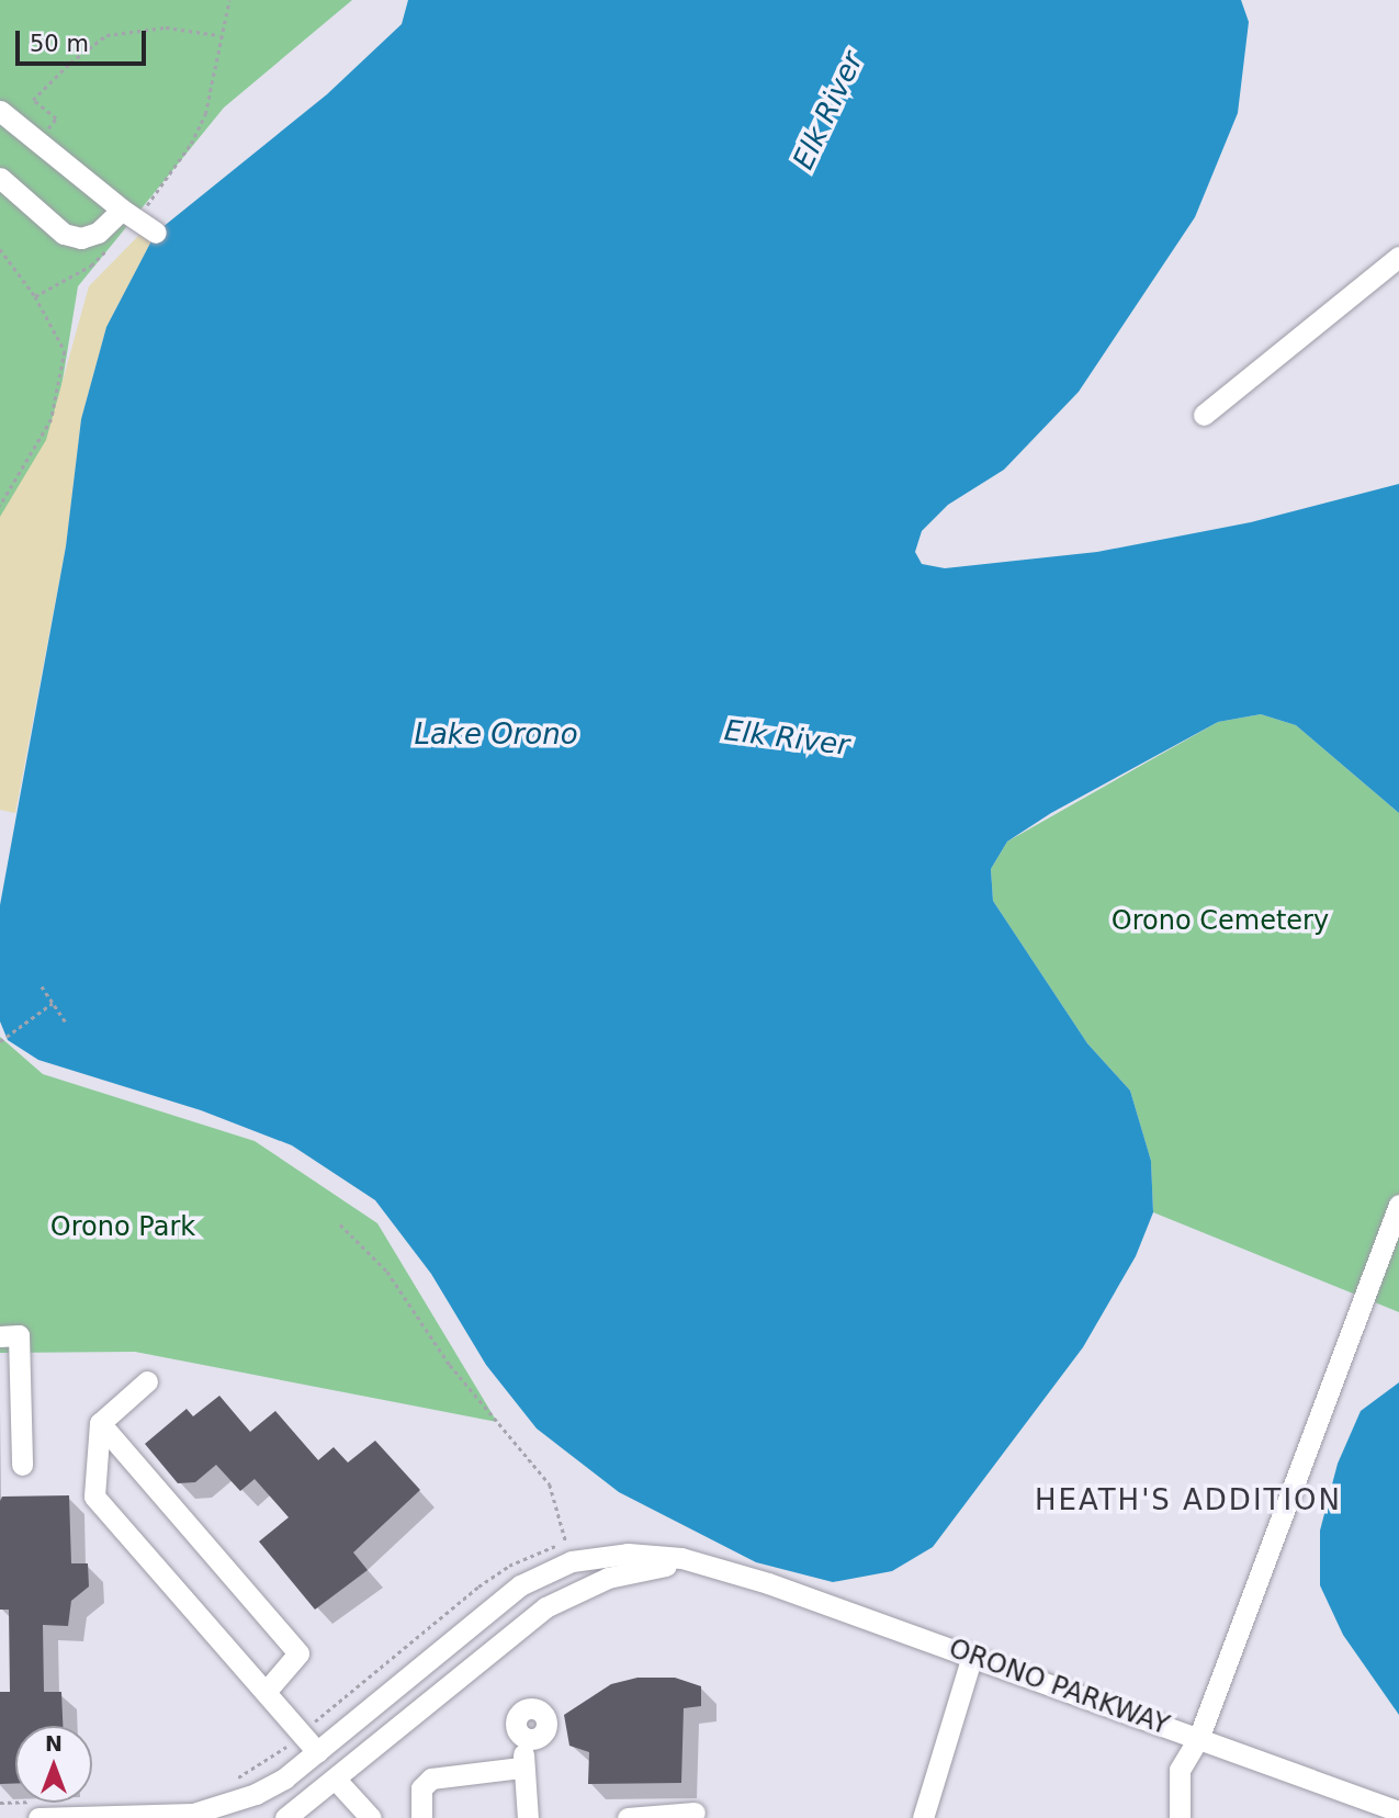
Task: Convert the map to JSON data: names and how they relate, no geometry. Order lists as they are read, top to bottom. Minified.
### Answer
{"streets":{"street":["ORONO PARKWAY"]},"districts":["HEATH'S ADDITION"],"water":["Elk River","Lake Orono"],"parks":["Orono Cemetery","Orono Park"],"scale_bar":"50 m","north":"top"}
